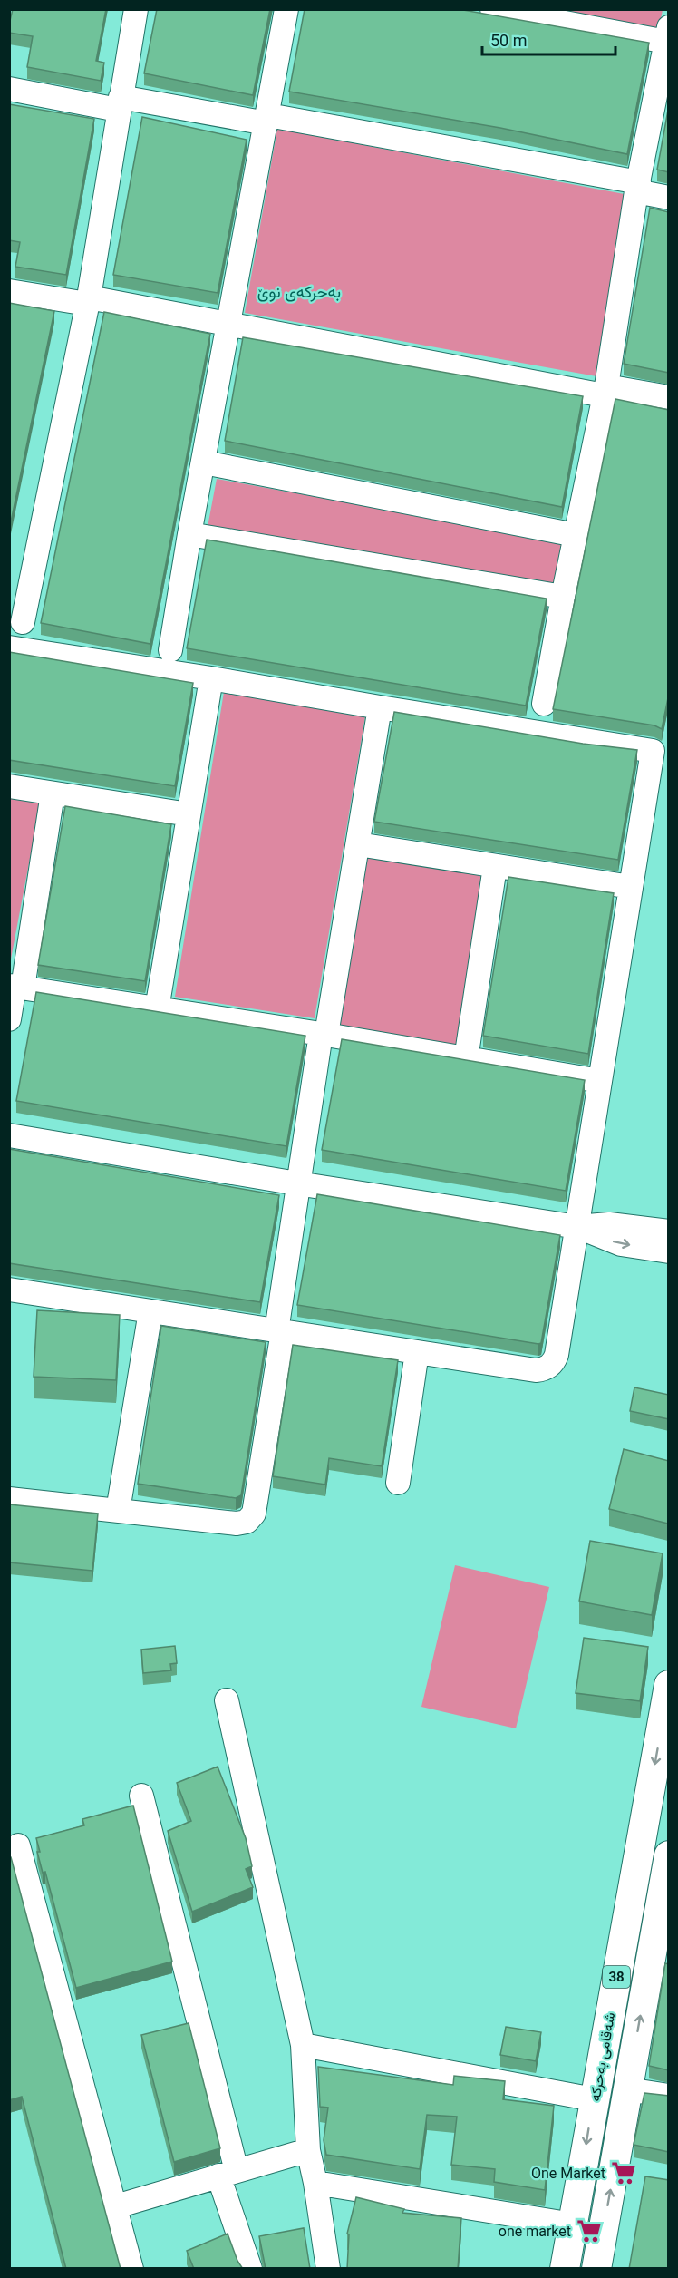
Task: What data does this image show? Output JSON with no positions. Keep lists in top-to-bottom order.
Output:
{
  "streets": {
    "main road": ["38", "شەقامی بەحرکە"]
  },
  "districts": ["بەحرکەی نوێ"],
  "places": {
    "supermarket": ["One Market", "one market"]
  },
  "scale_bar": "50 m"
}
